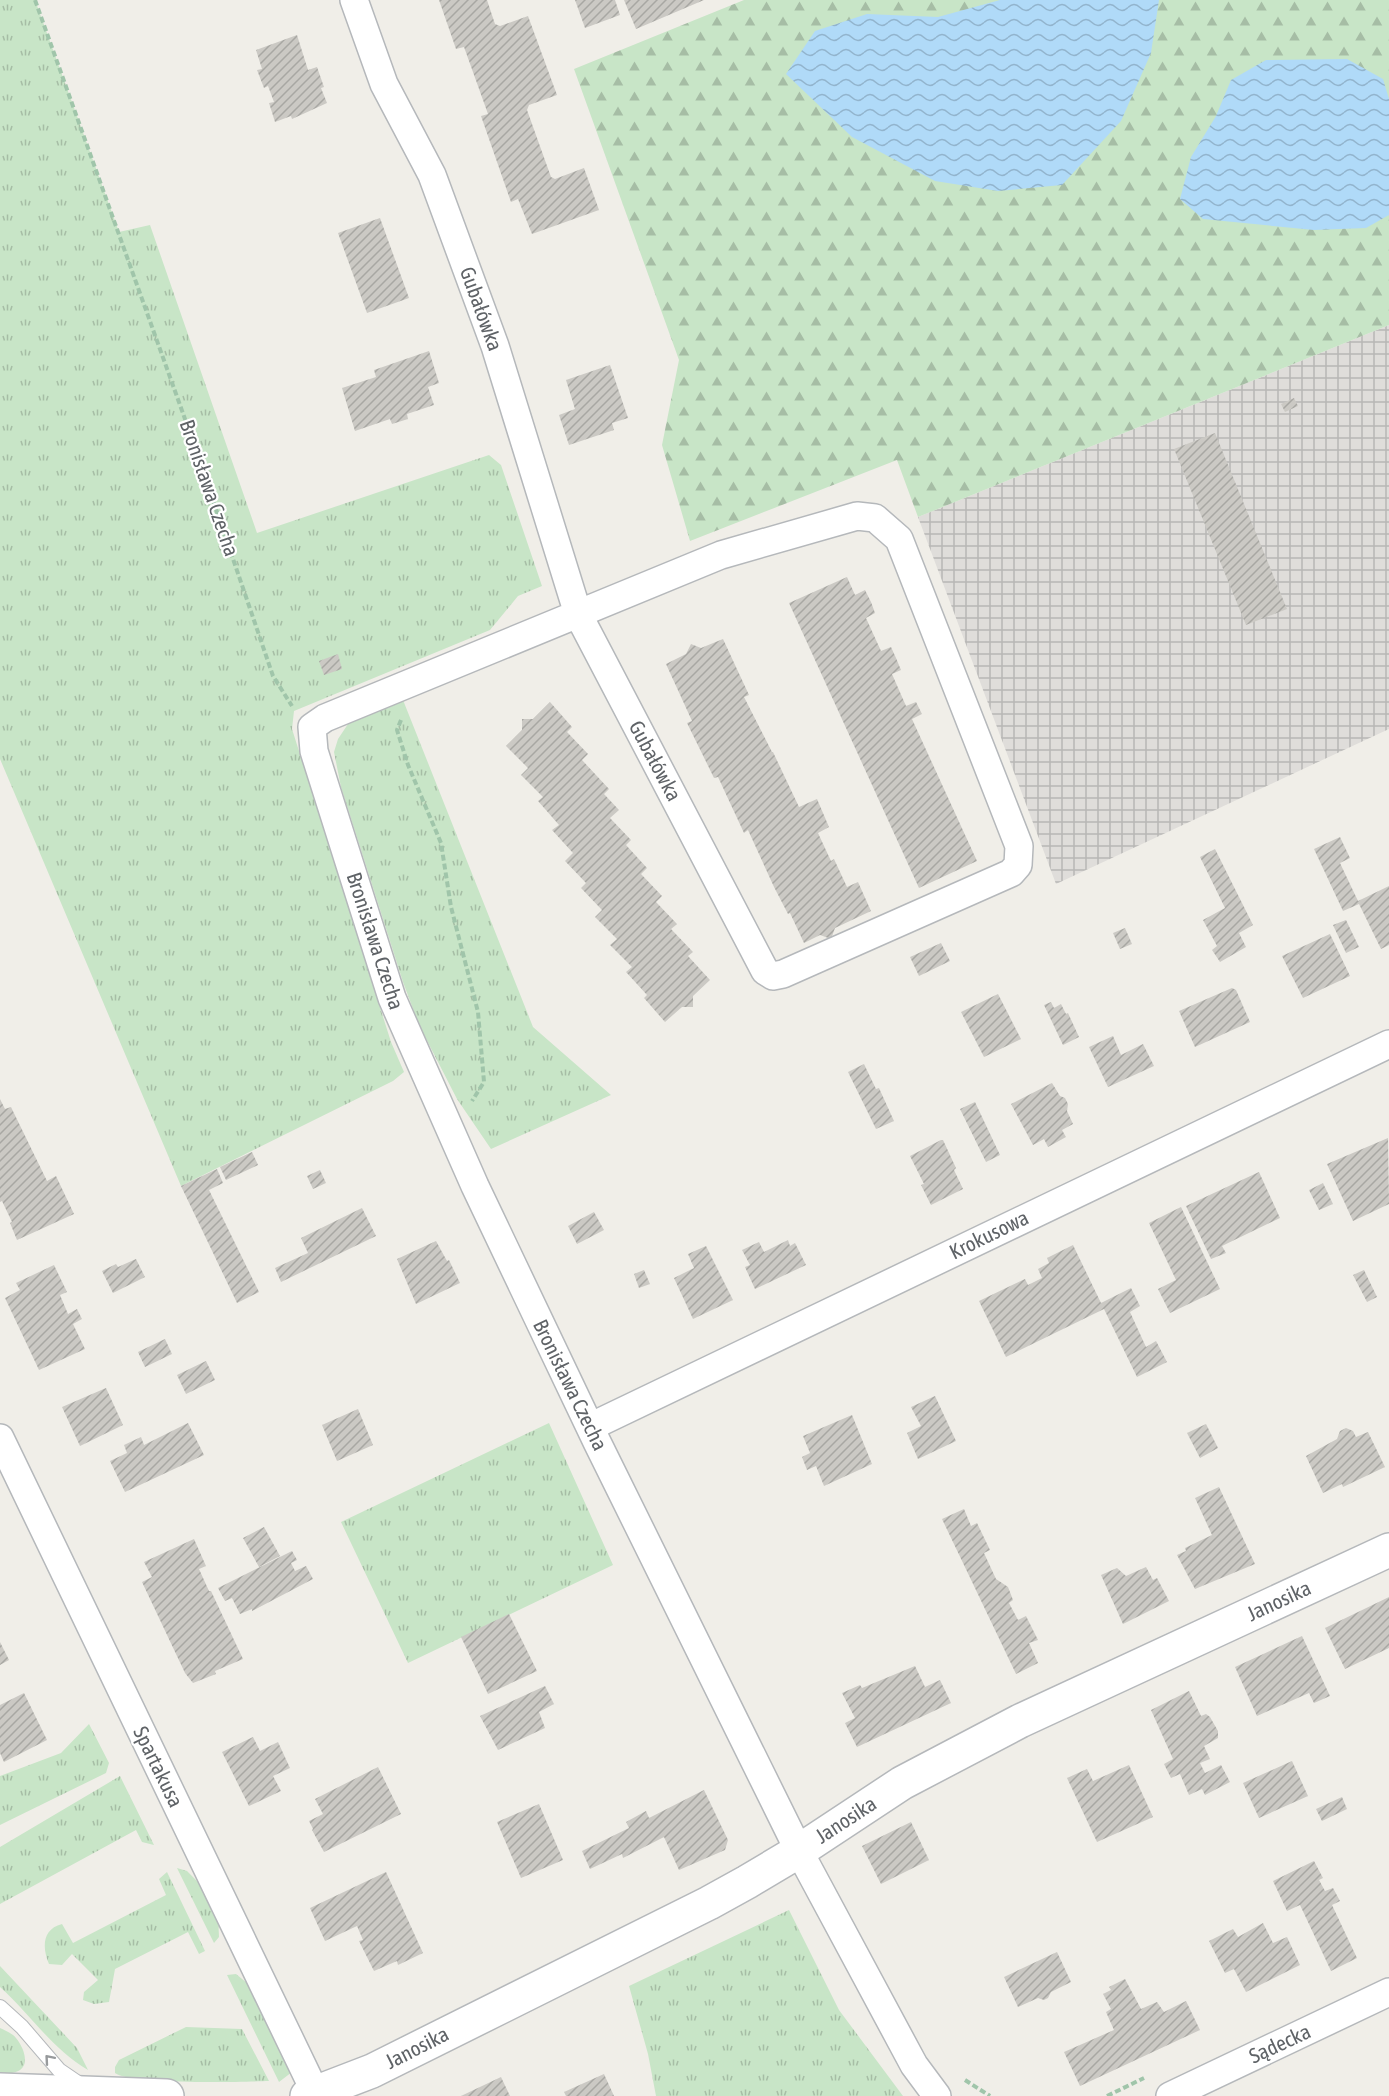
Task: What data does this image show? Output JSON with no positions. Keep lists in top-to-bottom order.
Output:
{
  "streets": {
    "street": [
      "Gubałówka",
      "Bronisława Czecha",
      "Krokusowa",
      "Janosika",
      "Spartakusa",
      "Sądecka"
    ]
  },
  "crossings": [
    ["Bronisława Czecha", "Krokusowa"],
    ["Bronisława Czecha", "Janosika"],
    ["Janosika", "Spartakusa"]
  ]
}
